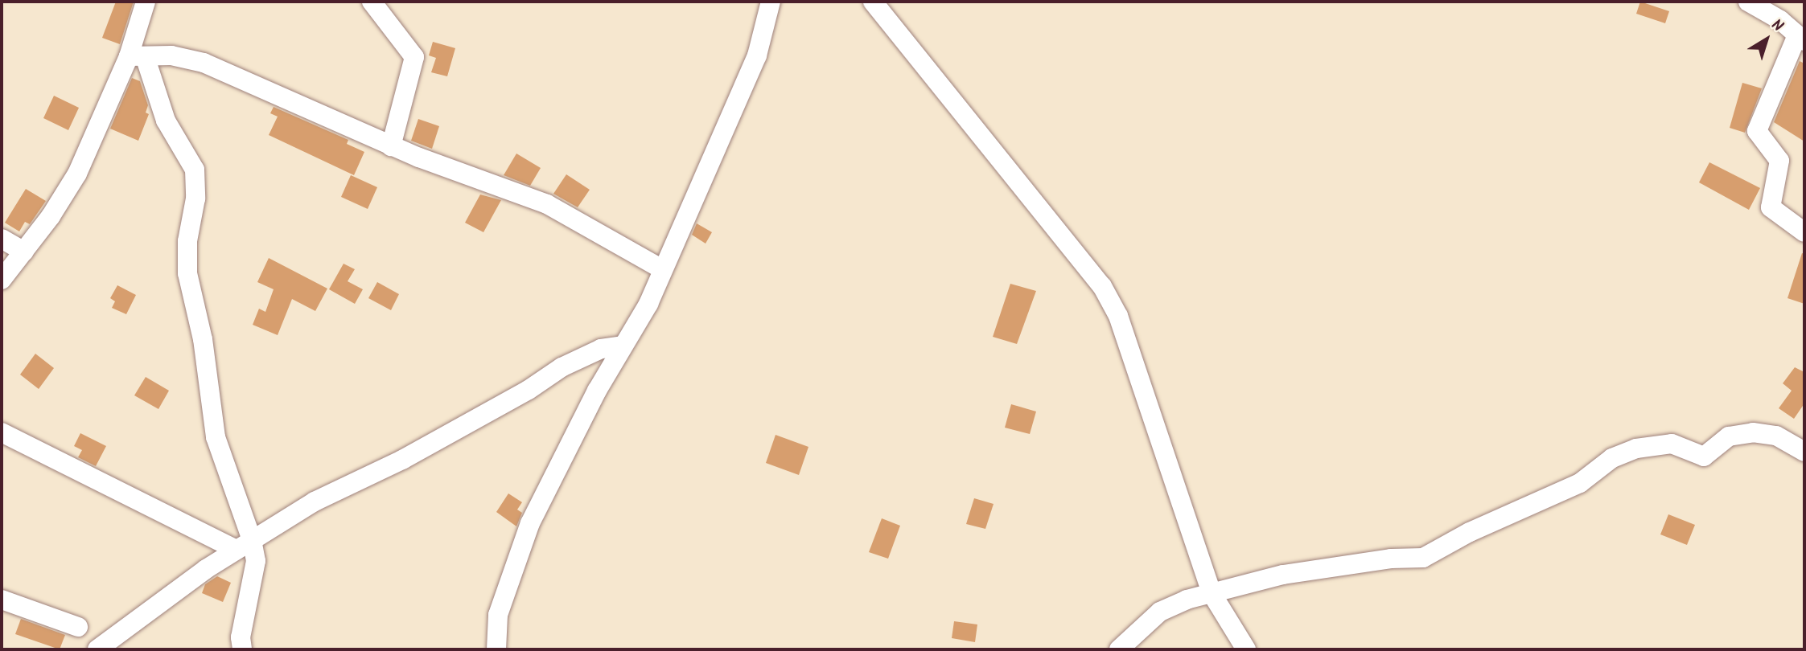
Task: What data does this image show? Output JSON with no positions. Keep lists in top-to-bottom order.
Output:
{
  "north": "top right"
}
